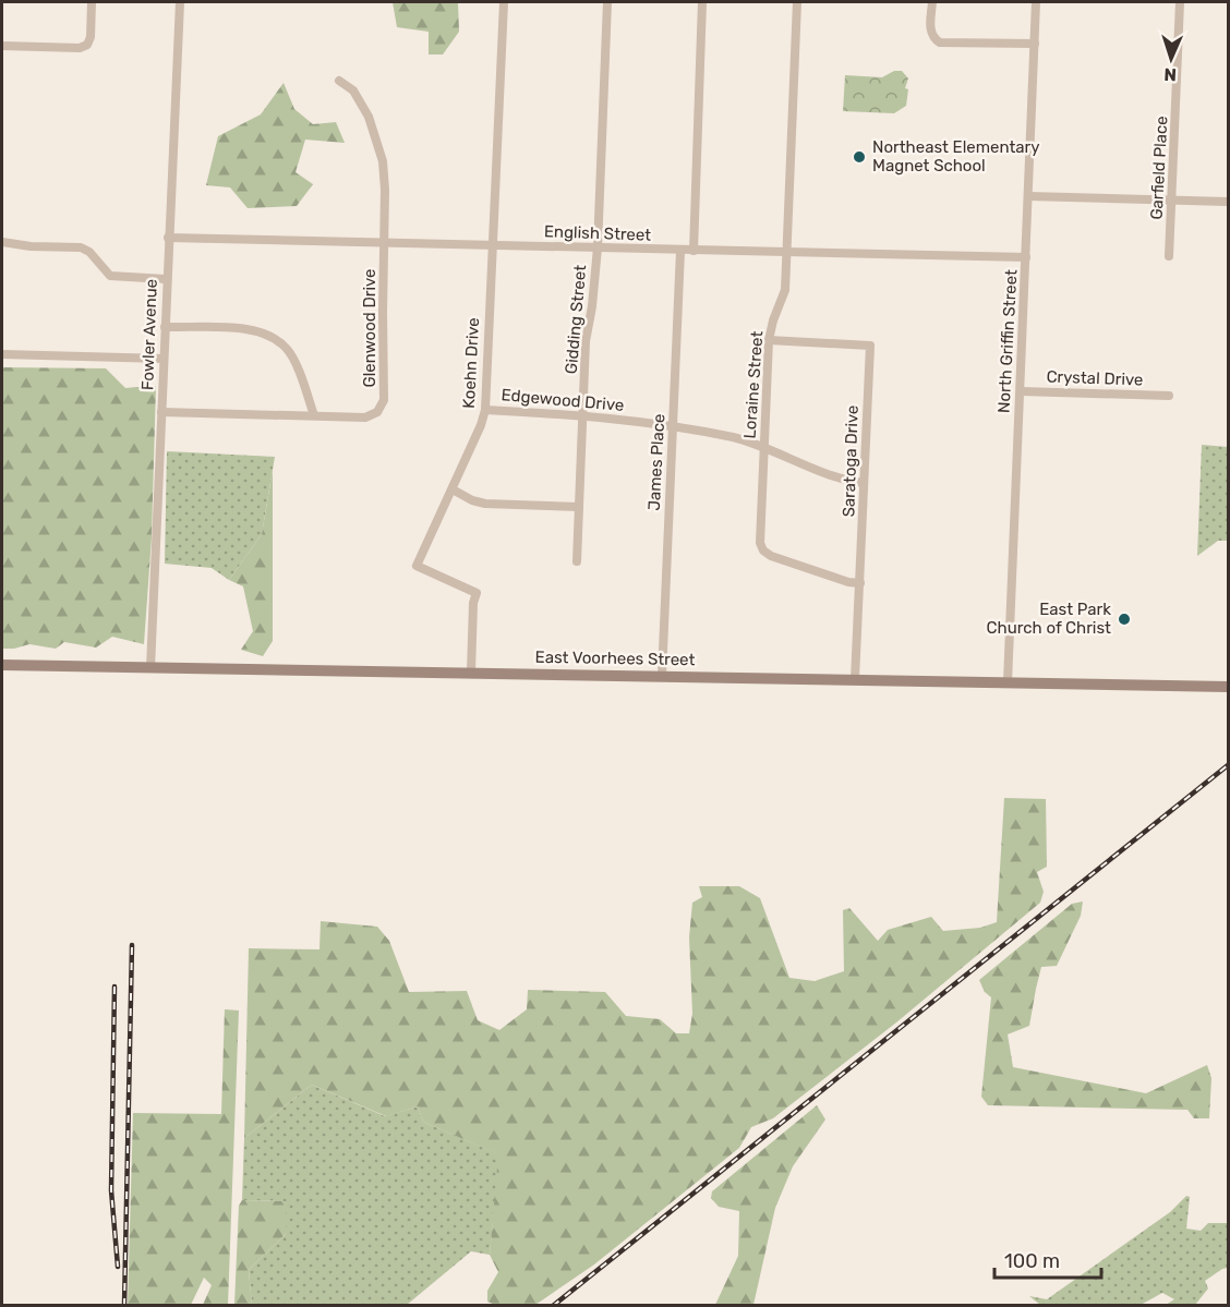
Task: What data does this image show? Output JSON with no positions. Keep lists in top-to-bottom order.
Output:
{
  "streets": {
    "main road": ["East Voorhees Street"],
    "street": [
      "Garfield Place",
      "English Street",
      "Gidding Street",
      "Glenwood Drive",
      "Fowler Avenue",
      "North Griffin Street",
      "Koehn Drive",
      "Crystal Drive",
      "Loraine Street",
      "Edgewood Drive",
      "Saratoga Drive",
      "James Place"
    ]
  },
  "crossings": [
    ["English Street", "Gidding Street"],
    ["English Street", "Glenwood Drive"],
    ["English Street", "Fowler Avenue"],
    ["English Street", "North Griffin Street"],
    ["English Street", "Koehn Drive"],
    ["English Street", "Loraine Street"],
    ["English Street", "James Place"],
    ["Gidding Street", "Edgewood Drive"],
    ["Glenwood Drive", "Fowler Avenue"],
    ["Fowler Avenue", "East Voorhees Street"],
    ["North Griffin Street", "Crystal Drive"],
    ["North Griffin Street", "East Voorhees Street"],
    ["Koehn Drive", "Edgewood Drive"],
    ["Koehn Drive", "East Voorhees Street"],
    ["Loraine Street", "Edgewood Drive"],
    ["Loraine Street", "Saratoga Drive"],
    ["Edgewood Drive", "Saratoga Drive"],
    ["Edgewood Drive", "James Place"],
    ["Saratoga Drive", "East Voorhees Street"],
    ["James Place", "East Voorhees Street"]
  ],
  "places": ["Northeast Elementary Magnet School", "East Park Church of Christ"],
  "scale_bar": "100 m",
  "north": "bottom"
}
